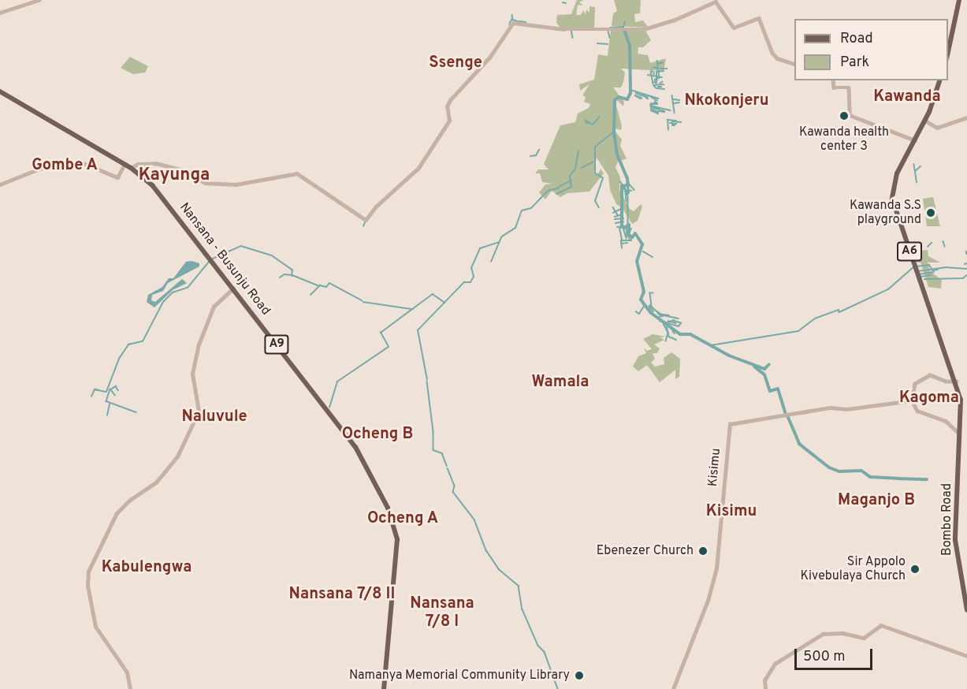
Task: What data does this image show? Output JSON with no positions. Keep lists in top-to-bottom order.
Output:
{
  "streets": {
    "main road": [
      "A6",
      "Nansana - Busunju Road",
      "A9",
      "Bombo Road"
    ],
    "street": ["Kisimu"]
  },
  "crossings": [
    ["A6", "Bombo Road"]
  ],
  "districts": [
    "Ssenge",
    "Kawanda",
    "Nkokonjeru",
    "Gombe A",
    "Kayunga",
    "Wamala",
    "Kagoma",
    "Naluvule",
    "Ocheng B",
    "Maganjo B",
    "Kisimu",
    "Ocheng A",
    "Kabulengwa",
    "Nansana 7/8 II",
    "Nansana 7/8 I"
  ],
  "places": [
    "Kawanda health center 3",
    "Kawanda S.S playground",
    "Ebenezer Church",
    "Sir Appolo Kivebulaya Church",
    "Namanya Memorial Community Library"
  ],
  "legend": ["Road", "Park"],
  "scale_bar": "500 m"
}
